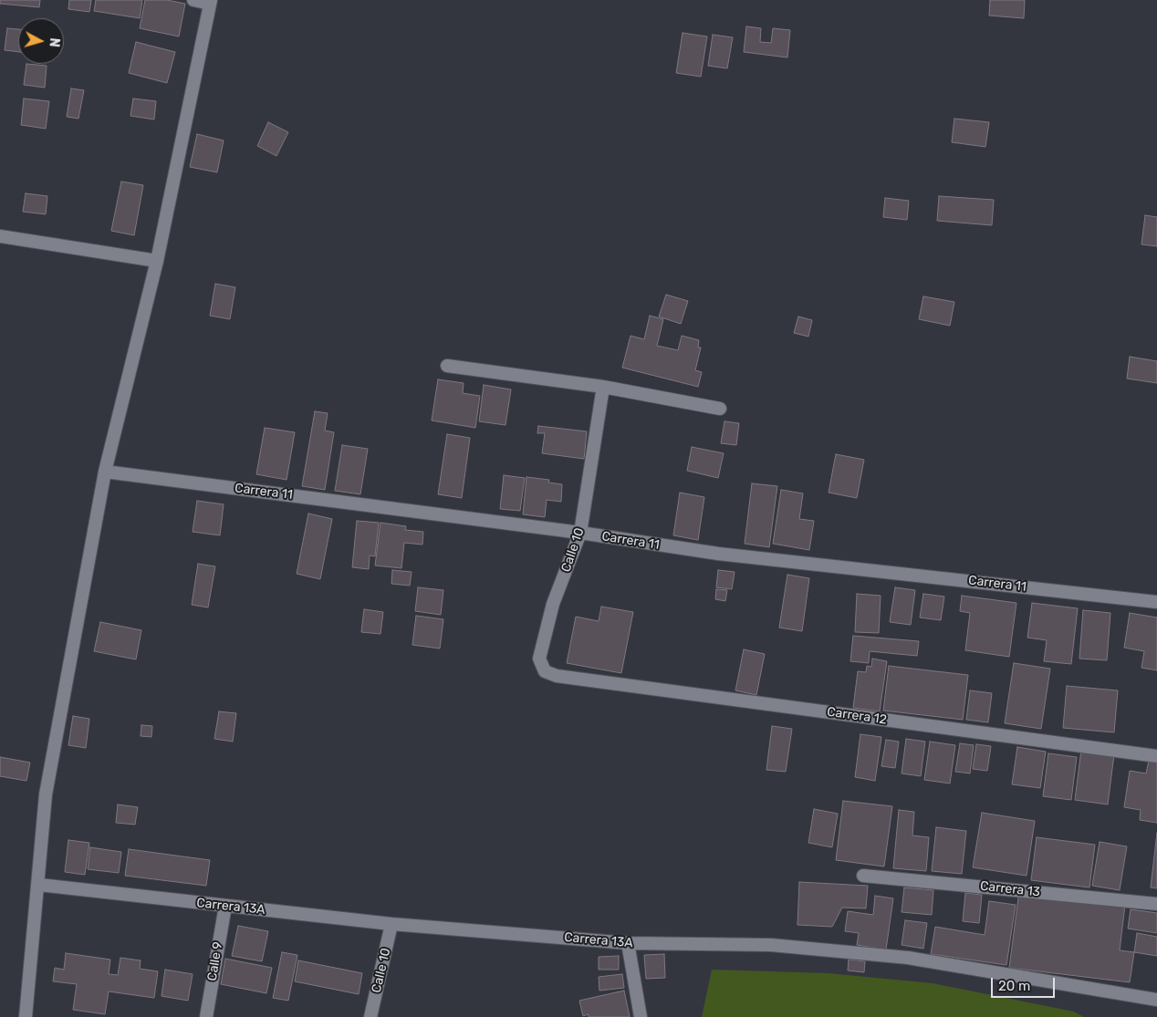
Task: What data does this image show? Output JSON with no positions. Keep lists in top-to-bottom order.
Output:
{
  "streets": {
    "street": [
      "Carrera 11",
      "Calle 10",
      "Carrera 12",
      "Carrera 13",
      "Carrera 13A",
      "Calle 9"
    ]
  },
  "crossings": [
    ["Carrera 11", "Calle 10"],
    ["Calle 10", "Carrera 12"],
    ["Calle 10", "Carrera 13A"],
    ["Carrera 13A", "Calle 9"]
  ],
  "scale_bar": "20 m",
  "north": "right"
}
